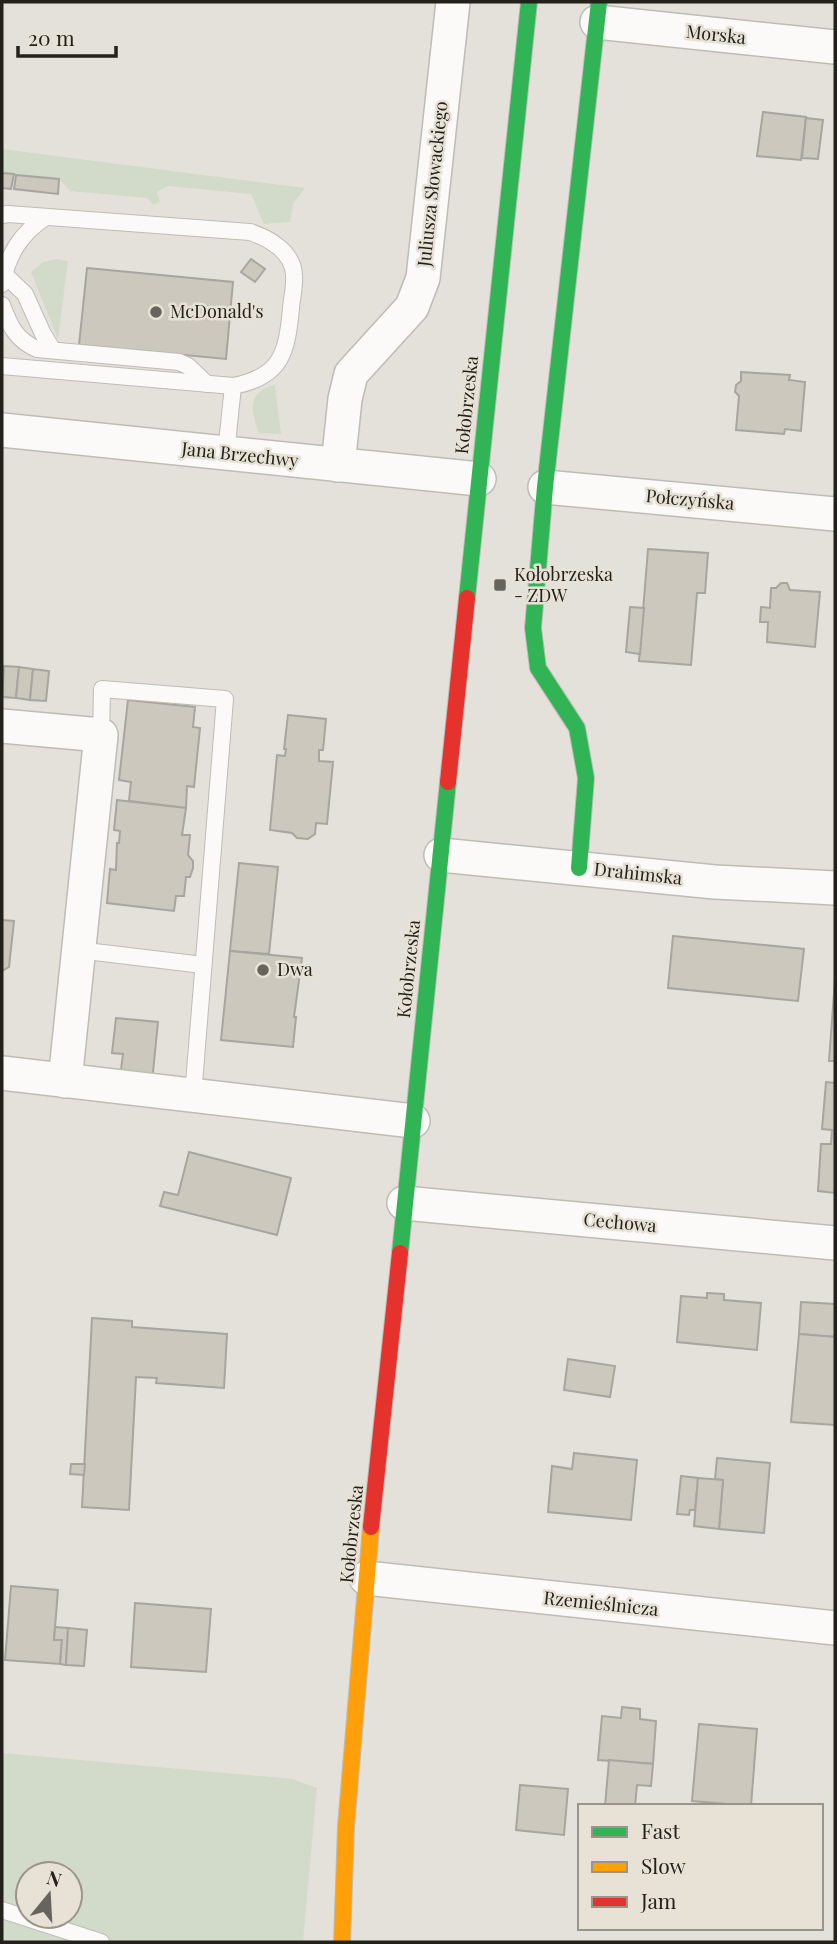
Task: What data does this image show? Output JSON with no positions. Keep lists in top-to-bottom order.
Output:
{
  "streets": {
    "main road": ["Kołobrzeska"],
    "street": [
      "Morska",
      "Juliusza Słowackiego",
      "Jana Brzechwy",
      "Połczyńska",
      "Drahimska",
      "Cechowa",
      "Rzemieślnicza"
    ]
  },
  "crossings": [
    ["Juliusza Słowackiego", "Jana Brzechwy"],
    ["Kołobrzeska", "Jana Brzechwy"],
    ["Kołobrzeska", "Drahimska"],
    ["Kołobrzeska", "Cechowa"],
    ["Kołobrzeska", "Rzemieślnicza"]
  ],
  "places": {
    "other": ["McDonald's", "Dwa"],
    "transit": ["Kołobrzeska - ZDW"]
  },
  "legend": ["Fast", "Slow", "Jam"],
  "scale_bar": "20 m",
  "north": "top"
}
